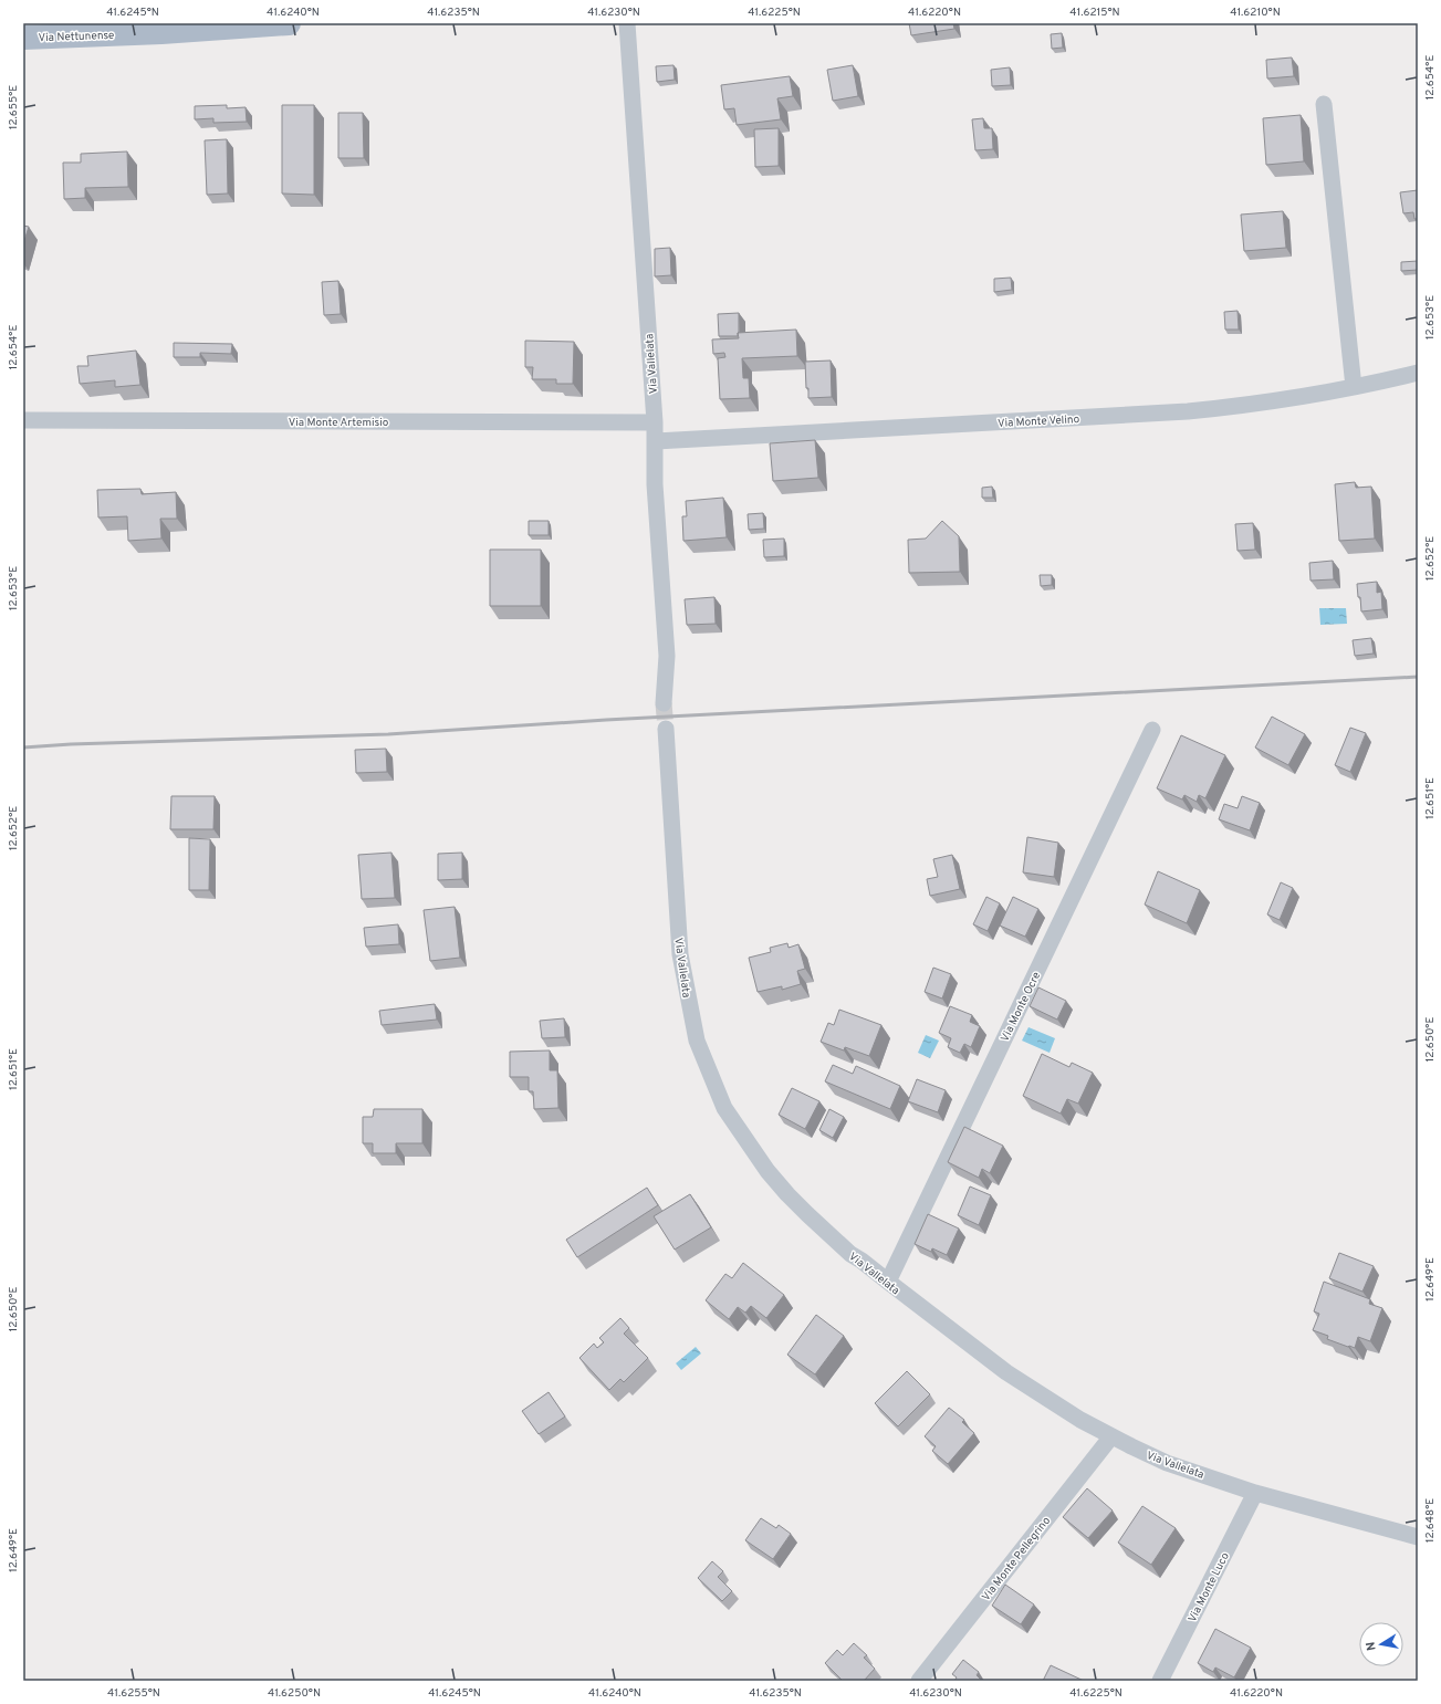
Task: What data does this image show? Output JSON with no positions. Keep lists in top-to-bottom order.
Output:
{
  "streets": {
    "main road": ["Via Nettunense"],
    "street": [
      "Via Vallelata",
      "Via Monte Velino",
      "Via Monte Artemisio",
      "Via Monte Ocre",
      "Via Monte Pellegrino",
      "Via Monte Luco"
    ]
  },
  "crossings": [
    ["Via Vallelata", "Via Monte Velino"],
    ["Via Vallelata", "Via Monte Artemisio"],
    ["Via Vallelata", "Via Monte Ocre"],
    ["Via Vallelata", "Via Monte Pellegrino"],
    ["Via Vallelata", "Via Monte Luco"]
  ],
  "north": "left",
  "coordinates": [
    "41.6245°N",
    "41.6240°N",
    "41.6235°N",
    "41.6230°N",
    "41.6225°N",
    "41.6220°N",
    "41.6215°N",
    "41.6210°N",
    "12.654°E",
    "12.655°E",
    "12.653°E",
    "12.652°E",
    "12.651°E",
    "12.650°E",
    "12.649°E",
    "12.648°E",
    "41.6255°N",
    "41.6250°N"
  ]
}
